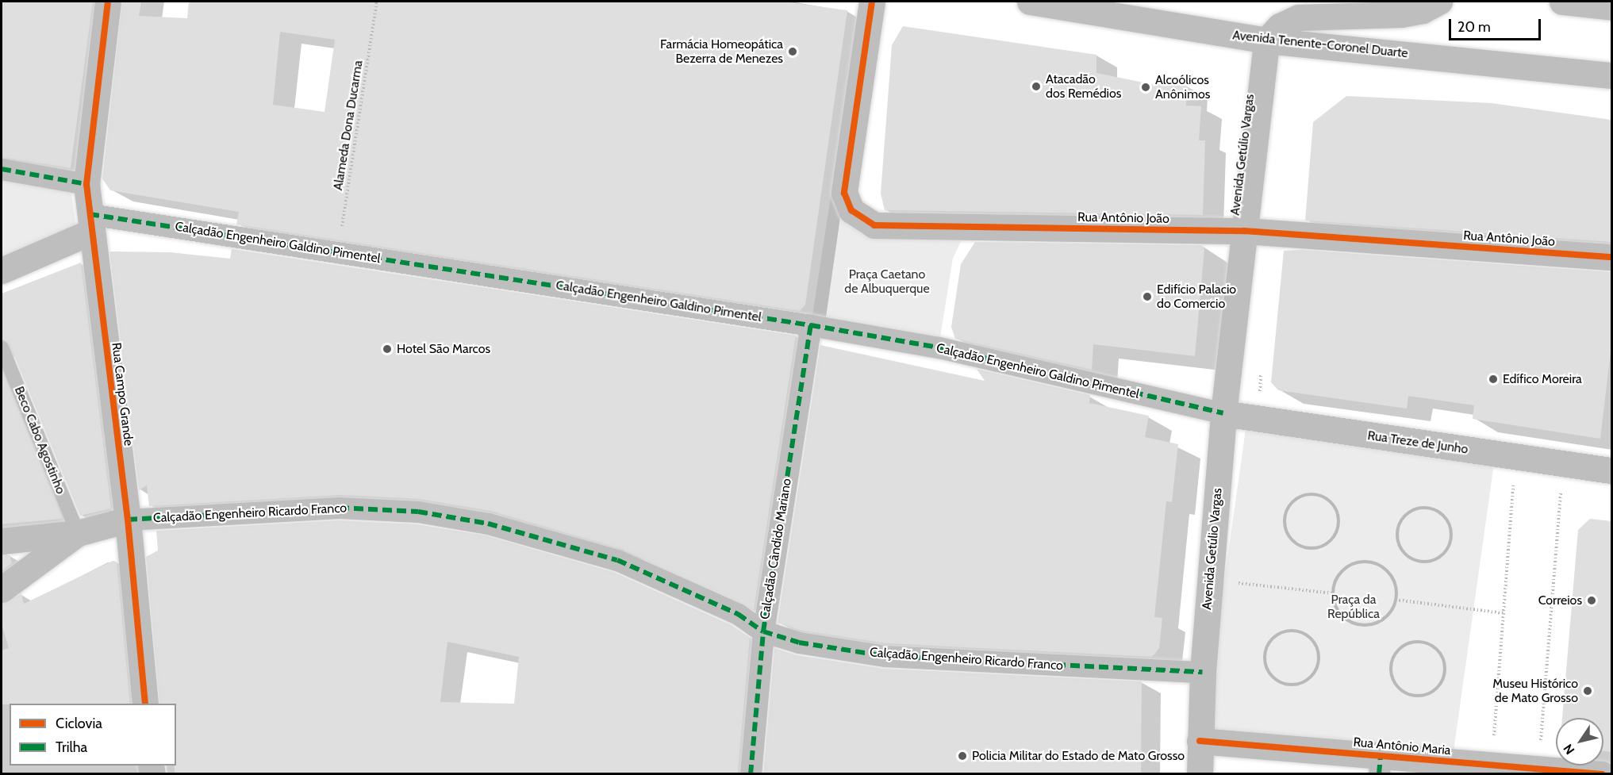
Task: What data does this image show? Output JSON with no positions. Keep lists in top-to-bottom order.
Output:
{
  "streets": {
    "street": [
      "Avenida Tenente-Coronel Duarte",
      "Avenida Getúlio Vargas",
      "Rua Antônio João",
      "Calçadão Engenheiro Galdino Pimentel",
      "Rua Campo Grande",
      "Rua Treze de Junho",
      "Calçadão Engenheiro Ricardo Franco",
      "Calçadão Cândido Mariano",
      "Rua Antônio Maria"
    ],
    "lane": ["Beco Cabo Agostinho"],
    "path": ["Alameda Dona Ducarma"]
  },
  "crossings": [
    ["Avenida Tenente-Coronel Duarte", "Avenida Getúlio Vargas"],
    ["Alameda Dona Ducarma", "Calçadão Engenheiro Galdino Pimentel"],
    ["Avenida Getúlio Vargas", "Rua Antônio João"],
    ["Avenida Getúlio Vargas", "Calçadão Engenheiro Galdino Pimentel"],
    ["Avenida Getúlio Vargas", "Rua Treze de Junho"],
    ["Avenida Getúlio Vargas", "Calçadão Engenheiro Ricardo Franco"],
    ["Avenida Getúlio Vargas", "Rua Antônio Maria"],
    ["Calçadão Engenheiro Galdino Pimentel", "Rua Campo Grande"],
    ["Calçadão Engenheiro Galdino Pimentel", "Rua Treze de Junho"],
    ["Calçadão Engenheiro Galdino Pimentel", "Calçadão Cândido Mariano"],
    ["Rua Campo Grande", "Calçadão Engenheiro Ricardo Franco"],
    ["Calçadão Engenheiro Ricardo Franco", "Calçadão Cândido Mariano"]
  ],
  "parks": ["Praça Caetano de Albuquerque", "Praça da República"],
  "places": [
    "Farmácia Homeopática Bezerra de Menezes",
    "Atacadão dos Remédios",
    "Alcoólicos Anônimos",
    "Edifício Palacio do Comercio",
    "Hotel São Marcos",
    "Edífico Moreira",
    "Correios",
    "Museu Histórico de Mato Grosso",
    "Policia Militar do Estado de Mato Grosso"
  ],
  "legend": ["Ciclovia", "Trilha"],
  "scale_bar": "20 m",
  "north": "bottom left"
}
